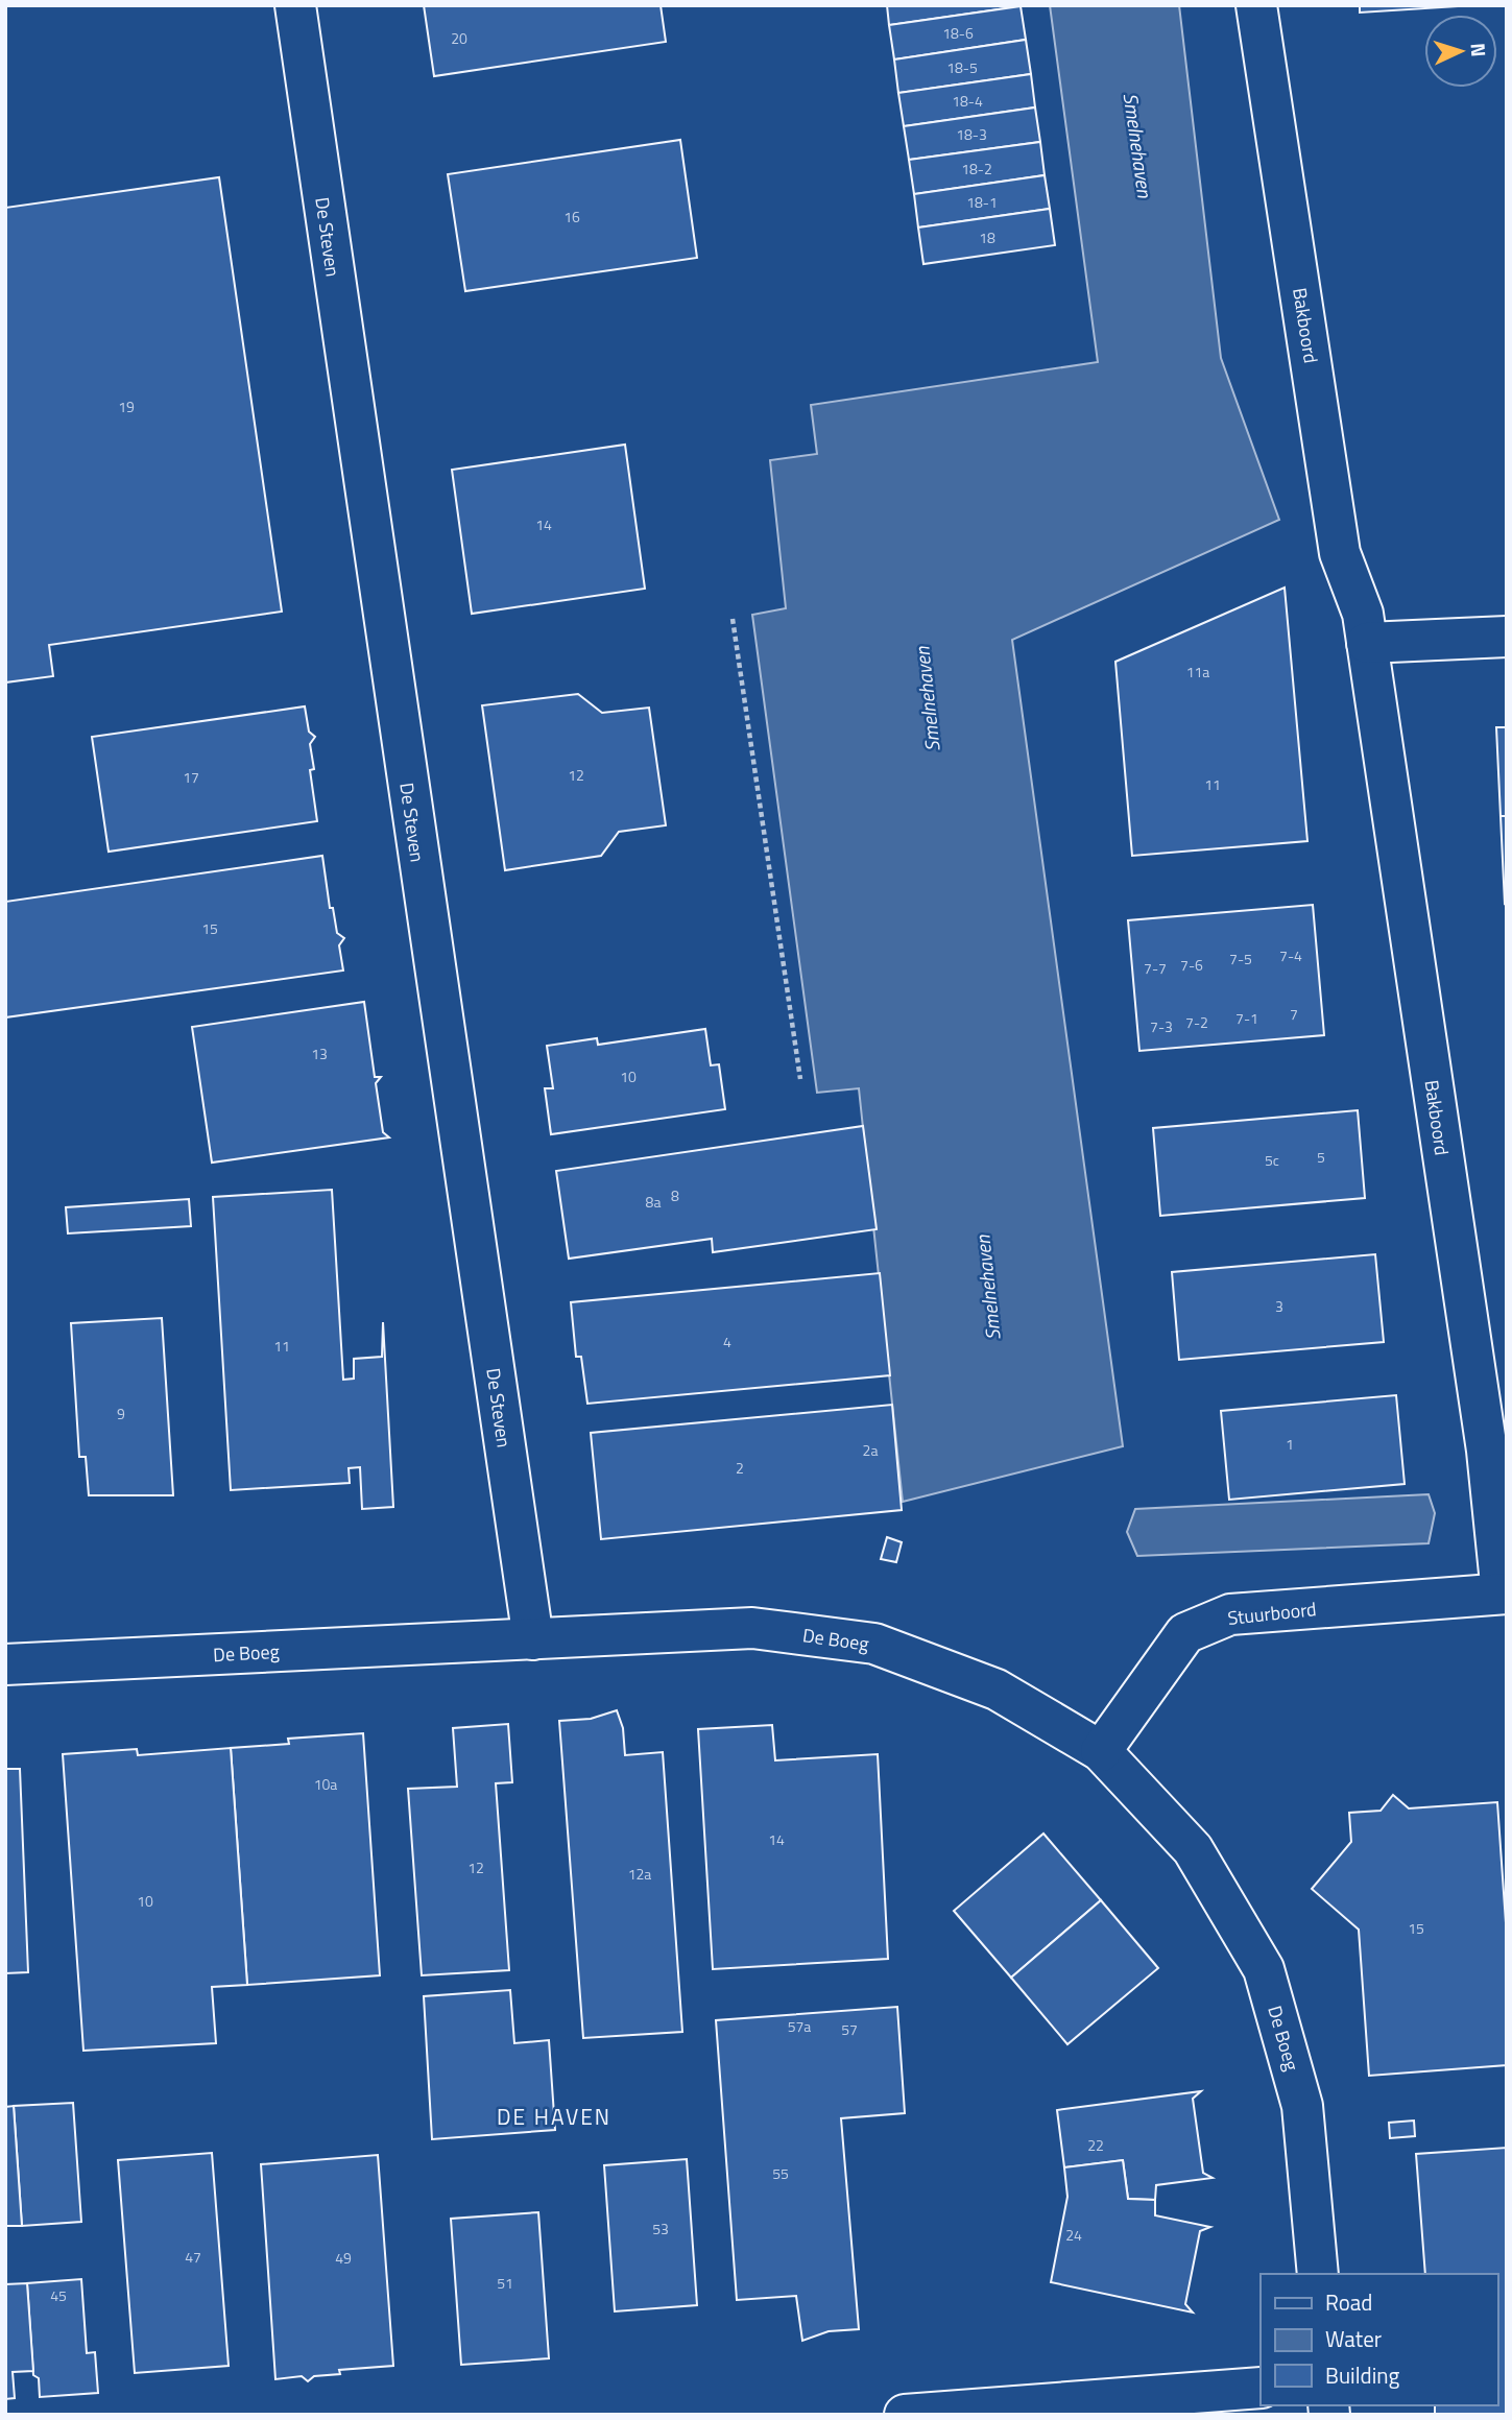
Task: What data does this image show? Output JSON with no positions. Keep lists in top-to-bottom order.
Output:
{
  "streets": {
    "street": [
      "De Steven",
      "Bakboord",
      "Stuurboord",
      "De Boeg"
    ]
  },
  "crossings": [
    ["De Steven", "De Boeg"],
    ["Bakboord", "Stuurboord"],
    ["Stuurboord", "De Boeg"]
  ],
  "districts": ["DE HAVEN"],
  "water": ["Smelnehaven"],
  "house_numbers": [
    "18-6",
    "20",
    "18-5",
    "18-4",
    "18-3",
    "18-2",
    "18-1",
    "16",
    "18",
    "19",
    "14",
    "11a",
    "12",
    "17",
    "11",
    "15",
    "7-4",
    "7-5",
    "7-6",
    "7-7",
    "7",
    "7-1",
    "7-2",
    "7-3",
    "13",
    "10",
    "5",
    "5c",
    "8",
    "8a",
    "3",
    "4",
    "11",
    "9",
    "1",
    "2a",
    "2",
    "10a",
    "14",
    "12",
    "12a",
    "10",
    "15",
    "57a",
    "57",
    "22",
    "55",
    "53",
    "24",
    "47",
    "49",
    "51",
    "45"
  ],
  "legend": ["Road", "Water", "Building"],
  "north": "right"
}
